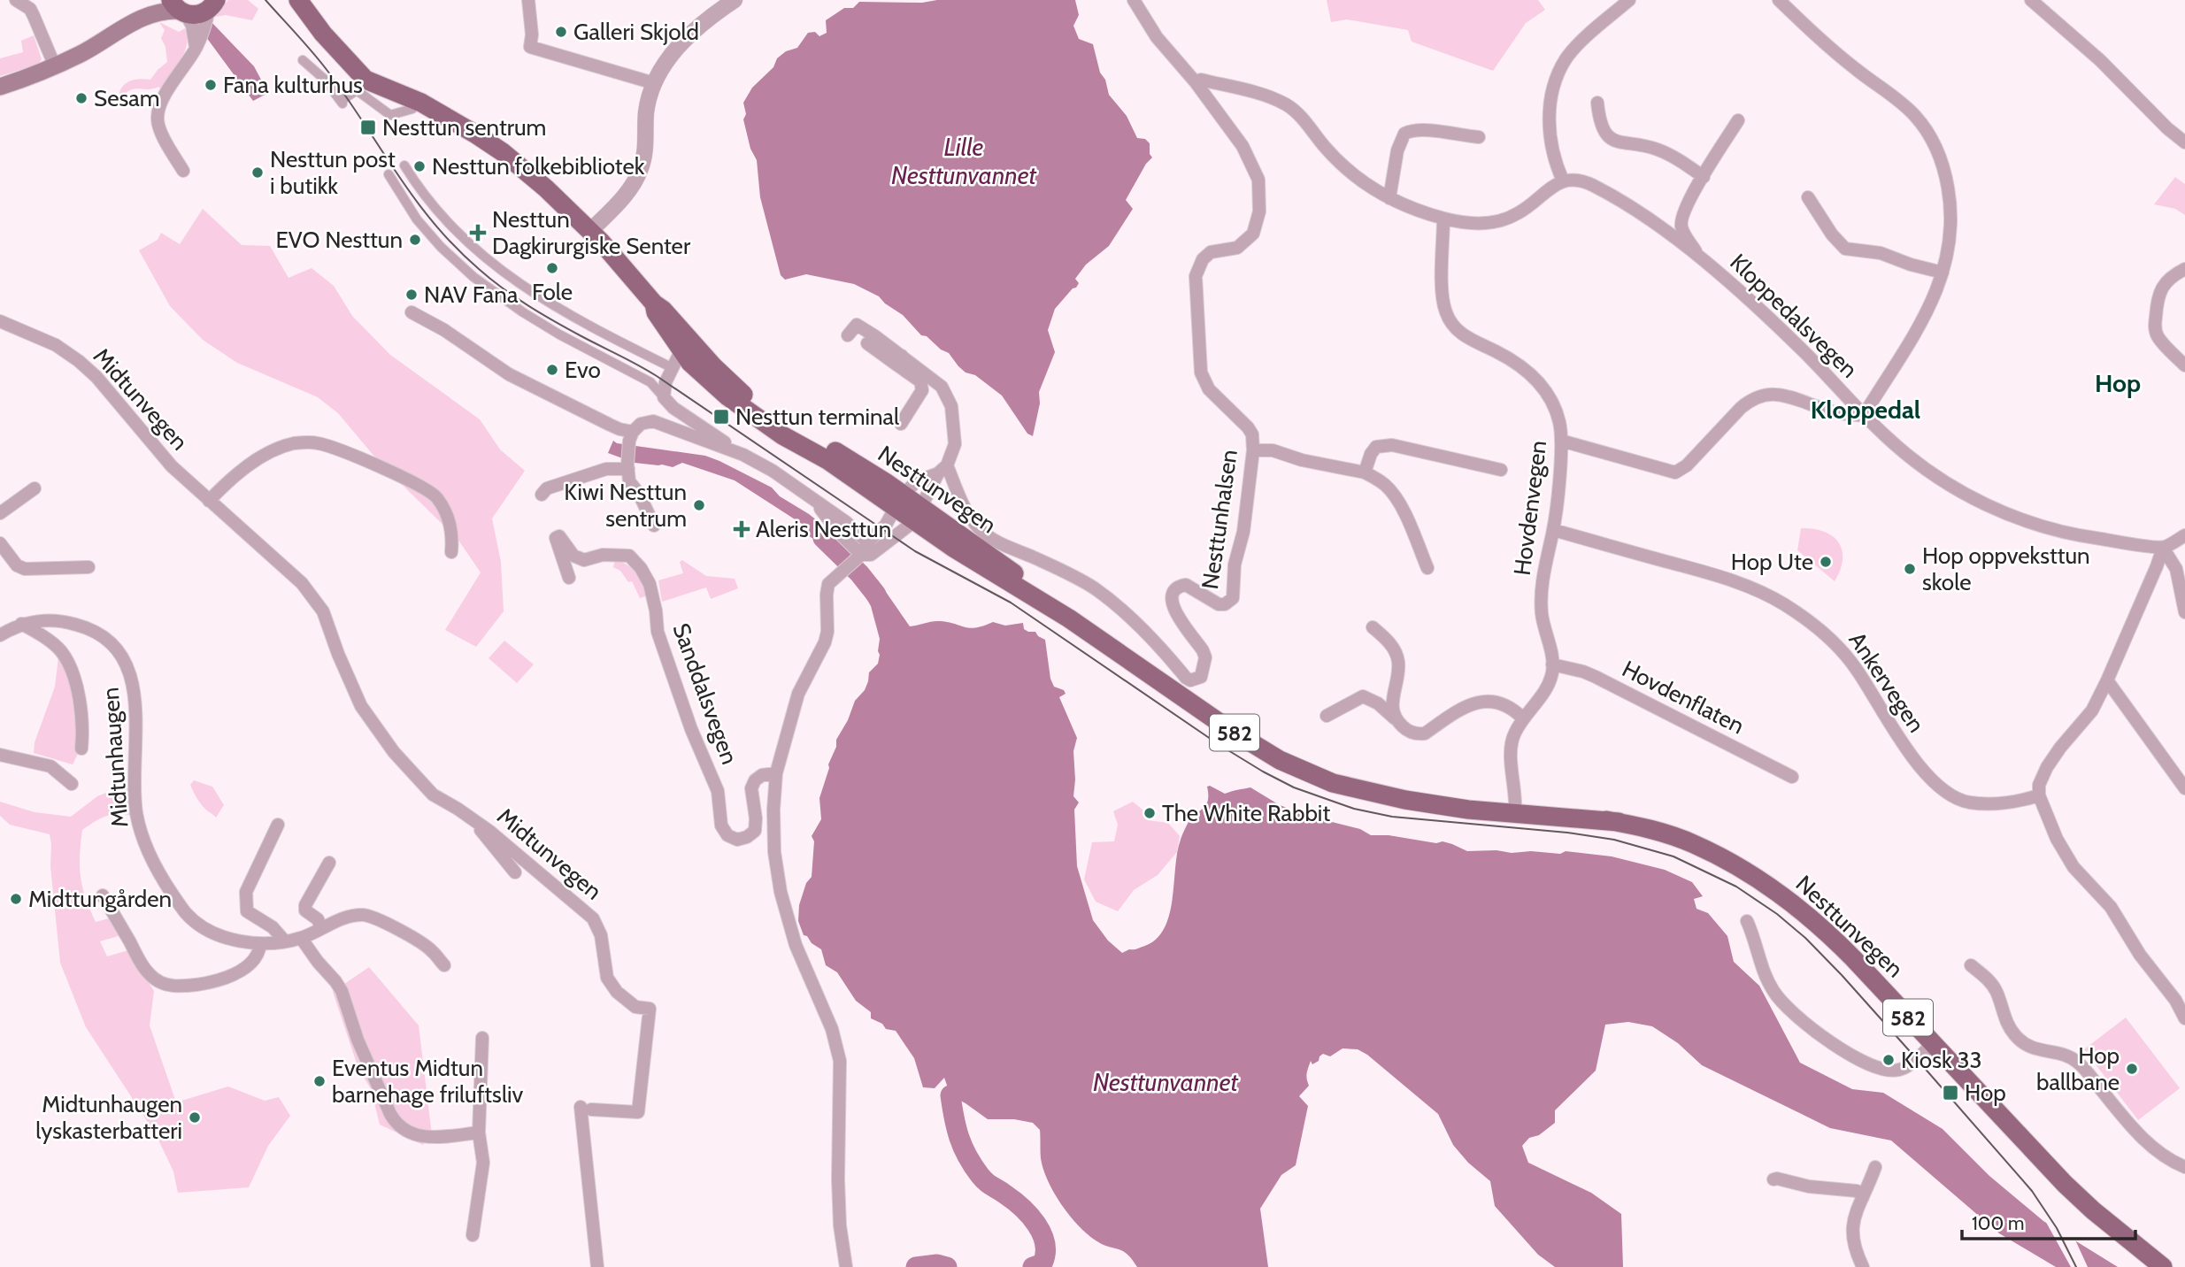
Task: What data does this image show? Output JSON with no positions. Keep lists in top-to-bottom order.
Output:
{
  "streets": {
    "main road": ["Nesttunvegen", "582"],
    "street": [
      "Kloppedalsvegen",
      "Midtunvegen",
      "Hovdenvegen",
      "Nesttunhalsen",
      "Ankervegen",
      "Sanddalsvegen",
      "Hovdenflaten",
      "Midtunhaugen"
    ]
  },
  "crossings": [
    ["Hovdenvegen", "Ankervegen"],
    ["Hovdenvegen", "Hovdenflaten"]
  ],
  "districts": ["Hop", "Kloppedal"],
  "water": ["Lille Nesttunvannet", "Nesttunvannet"],
  "places": {
    "other": [
      "Galleri Skjold",
      "Fana kulturhus",
      "Sesam",
      "Nesttun folkebibliotek",
      "Nesttun post i butikk",
      "EVO Nesttun",
      "Fole",
      "NAV Fana",
      "Evo",
      "Kiwi Nesttun sentrum",
      "Hop Ute",
      "Hop oppveksttun skole",
      "The White Rabbit",
      "Midttungården",
      "Kiosk 33",
      "Hop ballbane",
      "Eventus Midtun barnehage friluftsliv",
      "Midtunhaugen lyskasterbatteri"
    ],
    "transit": ["Nesttun sentrum", "Nesttun terminal", "Hop"],
    "health": ["Nesttun Dagkirurgiske Senter", "Aleris Nesttun"]
  },
  "scale_bar": "100 m"
}
